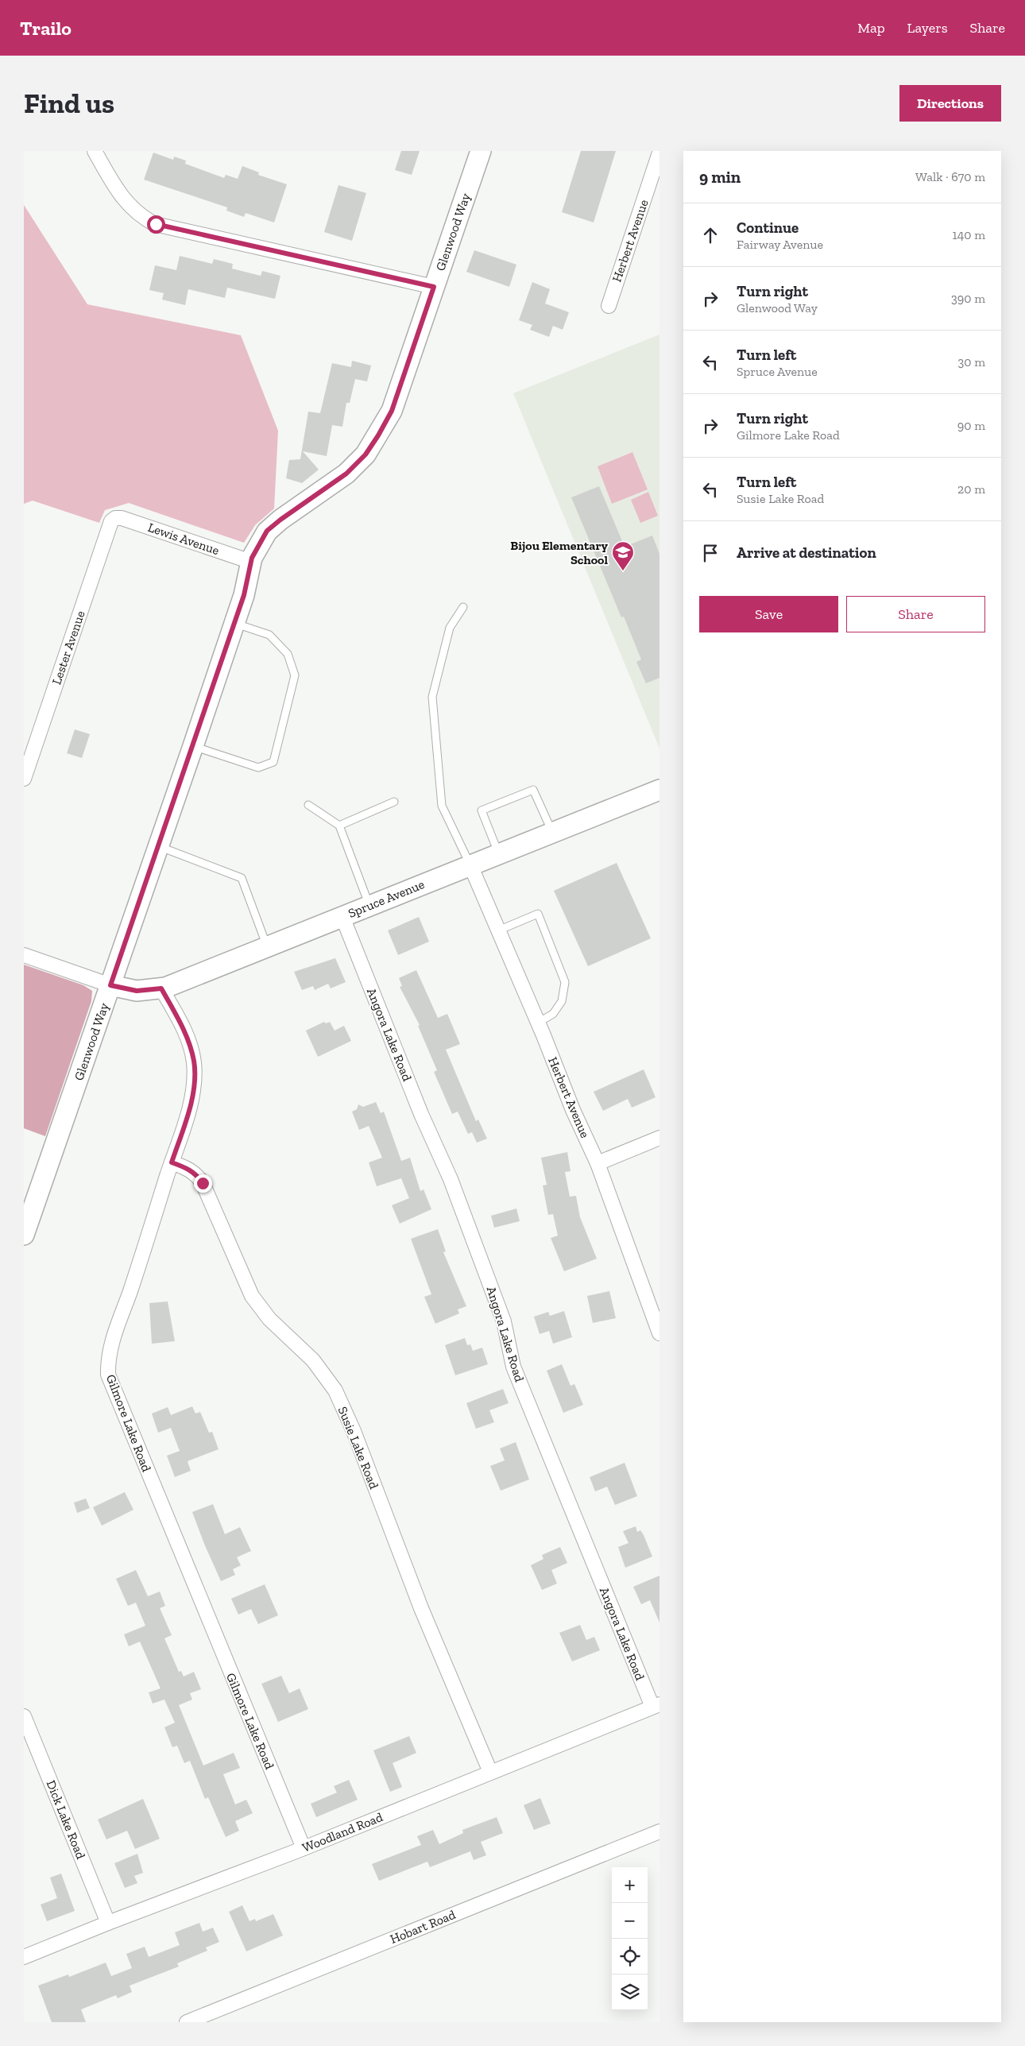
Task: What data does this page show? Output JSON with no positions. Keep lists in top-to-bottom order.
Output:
{
  "streets": {
    "street": [
      "Glenwood Way",
      "Herbert Avenue",
      "Lewis Avenue",
      "Lester Avenue",
      "Spruce Avenue",
      "Angora Lake Road",
      "Gilmore Lake Road",
      "Susie Lake Road",
      "Dick Lake Road",
      "Woodland Road",
      "Hobart Road"
    ]
  },
  "crossings": [
    ["Glenwood Way", "Lewis Avenue"],
    ["Glenwood Way", "Spruce Avenue"],
    ["Herbert Avenue", "Spruce Avenue"],
    ["Lewis Avenue", "Lester Avenue"],
    ["Spruce Avenue", "Angora Lake Road"],
    ["Spruce Avenue", "Gilmore Lake Road"],
    ["Angora Lake Road", "Woodland Road"],
    ["Gilmore Lake Road", "Susie Lake Road"],
    ["Gilmore Lake Road", "Woodland Road"],
    ["Susie Lake Road", "Woodland Road"],
    ["Dick Lake Road", "Woodland Road"]
  ],
  "places": {
    "school or university": ["Bijou Elementary School"]
  },
  "page": {
    "header": "Trailo",
    "nav": ["Map", "Layers", "Share"],
    "buttons": [
      "Directions",
      ["Save", "Share"]
    ],
    "title": "Find us",
    "heading": ["9 min", "Walk · 670 m"],
    "list": [
      ["Continue", "Fairway Avenue", "140 m"],
      ["Turn right", "Glenwood Way", "390 m"],
      ["Turn left", "Spruce Avenue", "30 m"],
      ["Turn right", "Gilmore Lake Road", "90 m"],
      ["Turn left", "Susie Lake Road", "20 m"],
      "Arrive at destination"
    ],
    "map_buttons": ["+", "−"]
  }
}
